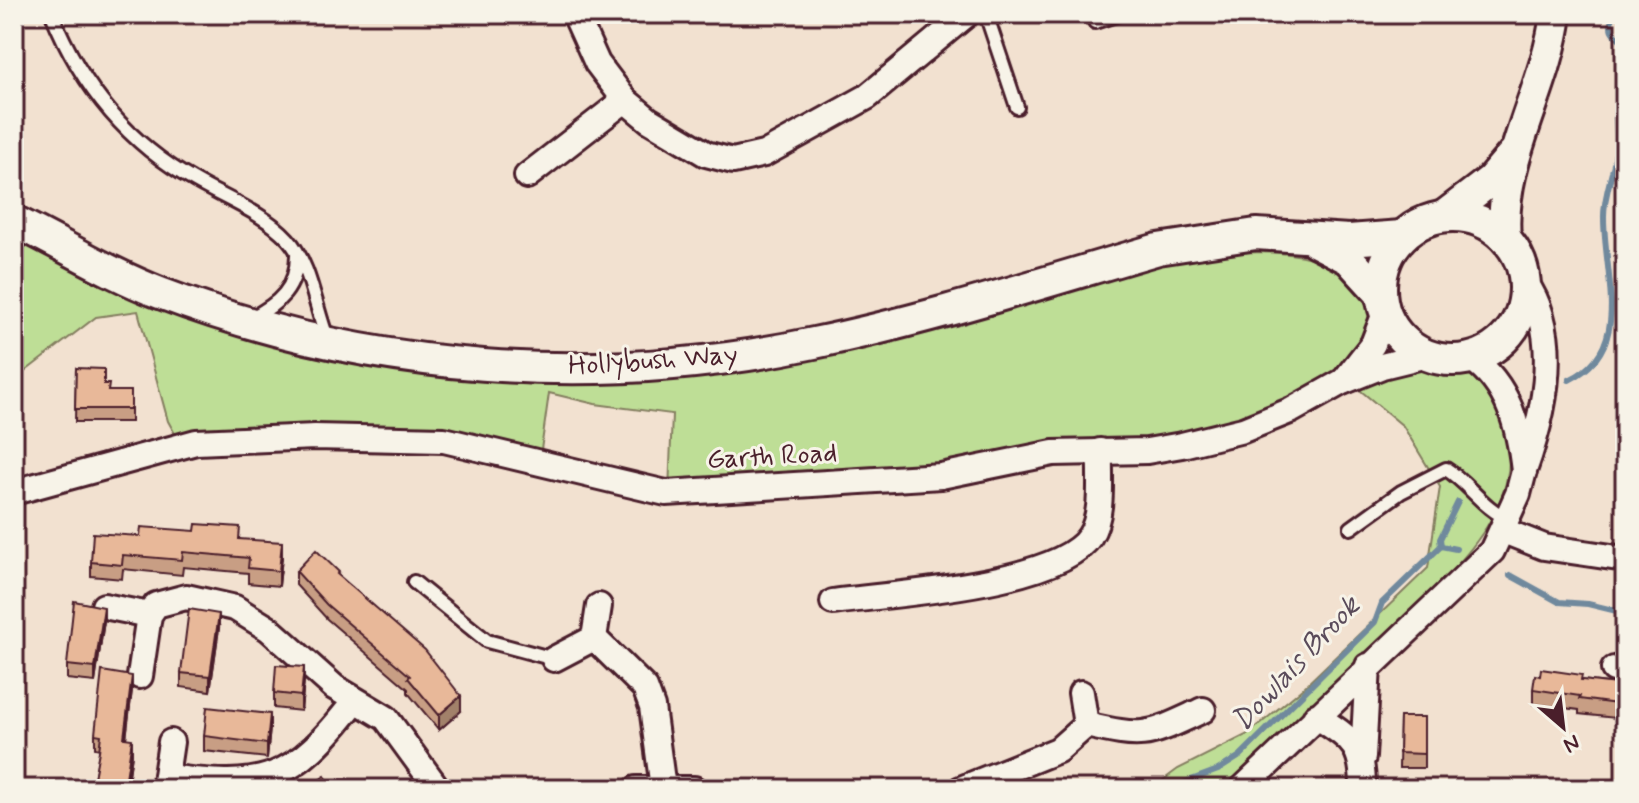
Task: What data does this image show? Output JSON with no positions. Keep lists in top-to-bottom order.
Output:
{
  "streets": {
    "street": ["Hollybush Way", "Garth Road"]
  },
  "crossings": [
    ["Hollybush Way", "Garth Road"]
  ],
  "water": ["Dowlais Brook"],
  "north": "bottom right"
}
